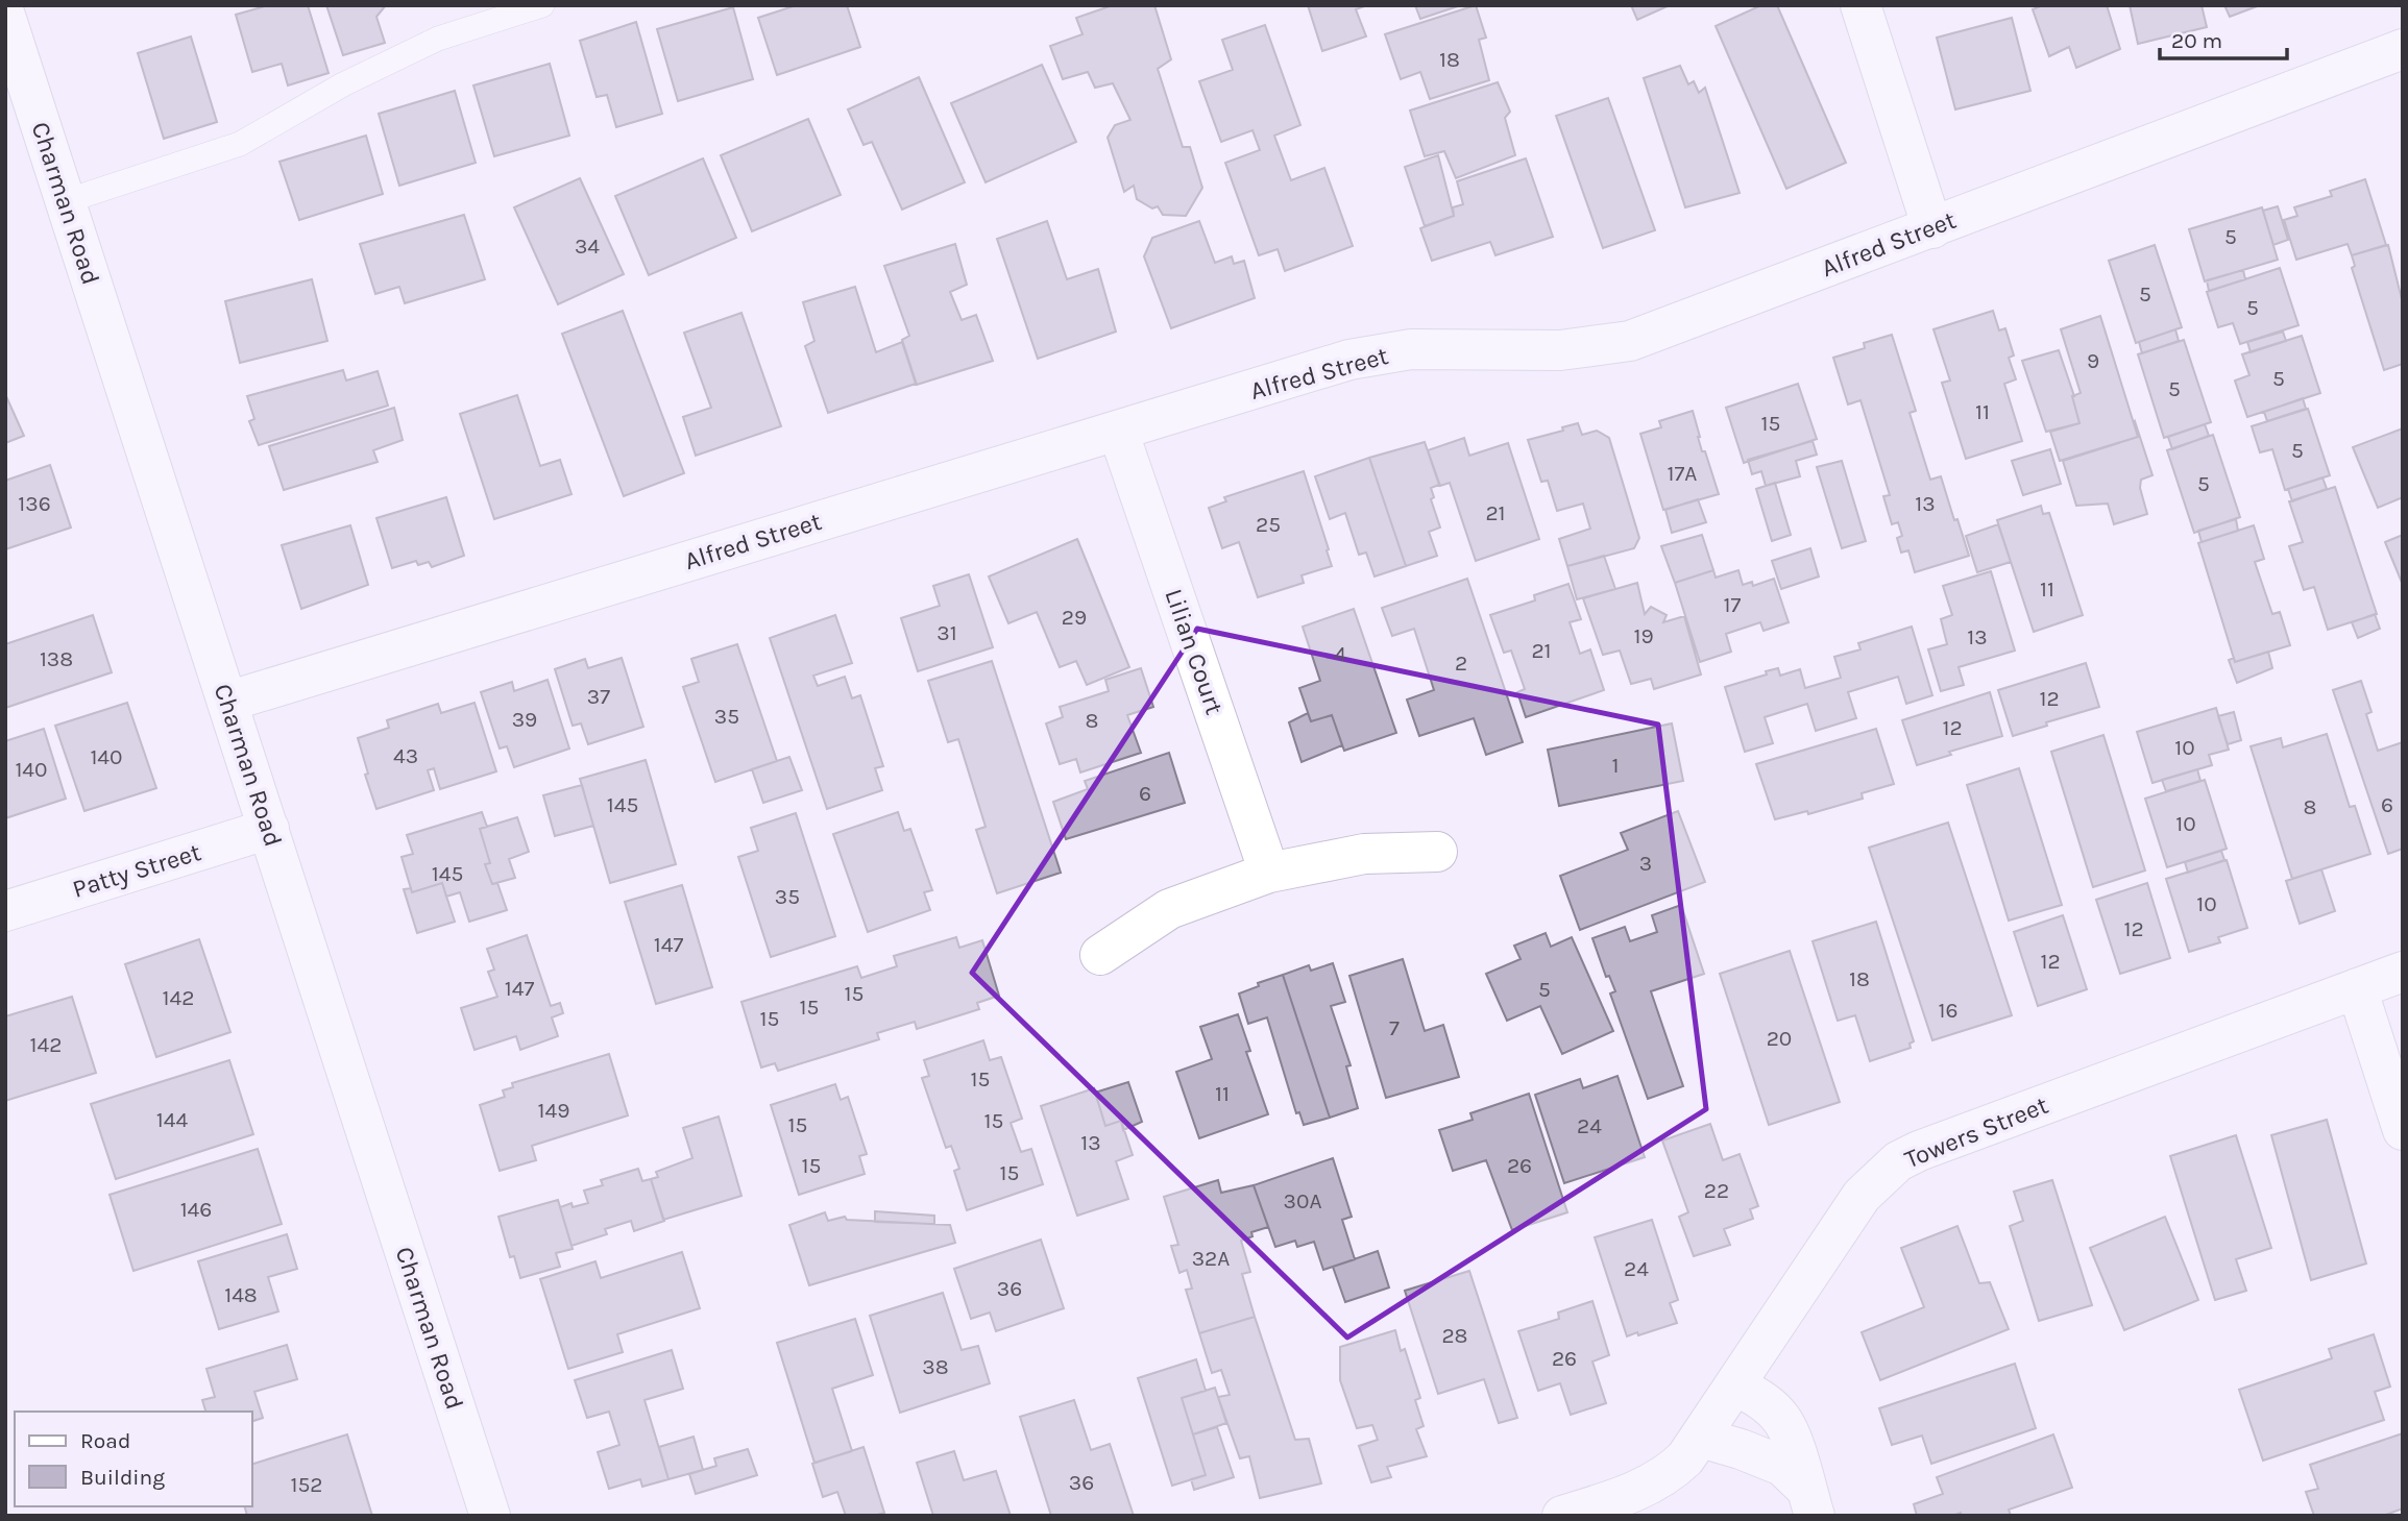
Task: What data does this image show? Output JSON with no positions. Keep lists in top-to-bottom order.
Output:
{
  "streets": {
    "street": [
      "Charman Road",
      "Alfred Street",
      "Lilian Court",
      "Patty Street",
      "Towers Street"
    ]
  },
  "crossings": [
    ["Charman Road", "Alfred Street"],
    ["Charman Road", "Patty Street"],
    ["Alfred Street", "Lilian Court"]
  ],
  "house_numbers": [
    "18",
    "5",
    "34",
    "5",
    "5",
    "9",
    "5",
    "5",
    "11",
    "15",
    "5",
    "17A",
    "5",
    "136",
    "13",
    "21",
    "25",
    "11",
    "17",
    "29",
    "31",
    "19",
    "13",
    "21",
    "4",
    "138",
    "2",
    "37",
    "12",
    "35",
    "39",
    "8",
    "12",
    "10",
    "43",
    "140",
    "1",
    "140",
    "6",
    "145",
    "6",
    "8",
    "10",
    "3",
    "145",
    "35",
    "10",
    "12",
    "147",
    "12",
    "18",
    "147",
    "5",
    "15",
    "142",
    "15",
    "16",
    "15",
    "7",
    "20",
    "142",
    "15",
    "11",
    "149",
    "144",
    "15",
    "15",
    "24",
    "13",
    "15",
    "26",
    "15",
    "22",
    "30A",
    "146",
    "32A",
    "24",
    "36",
    "148",
    "28",
    "26",
    "38",
    "36",
    "152"
  ],
  "legend": ["Road", "Building"],
  "scale_bar": "20 m"
}
